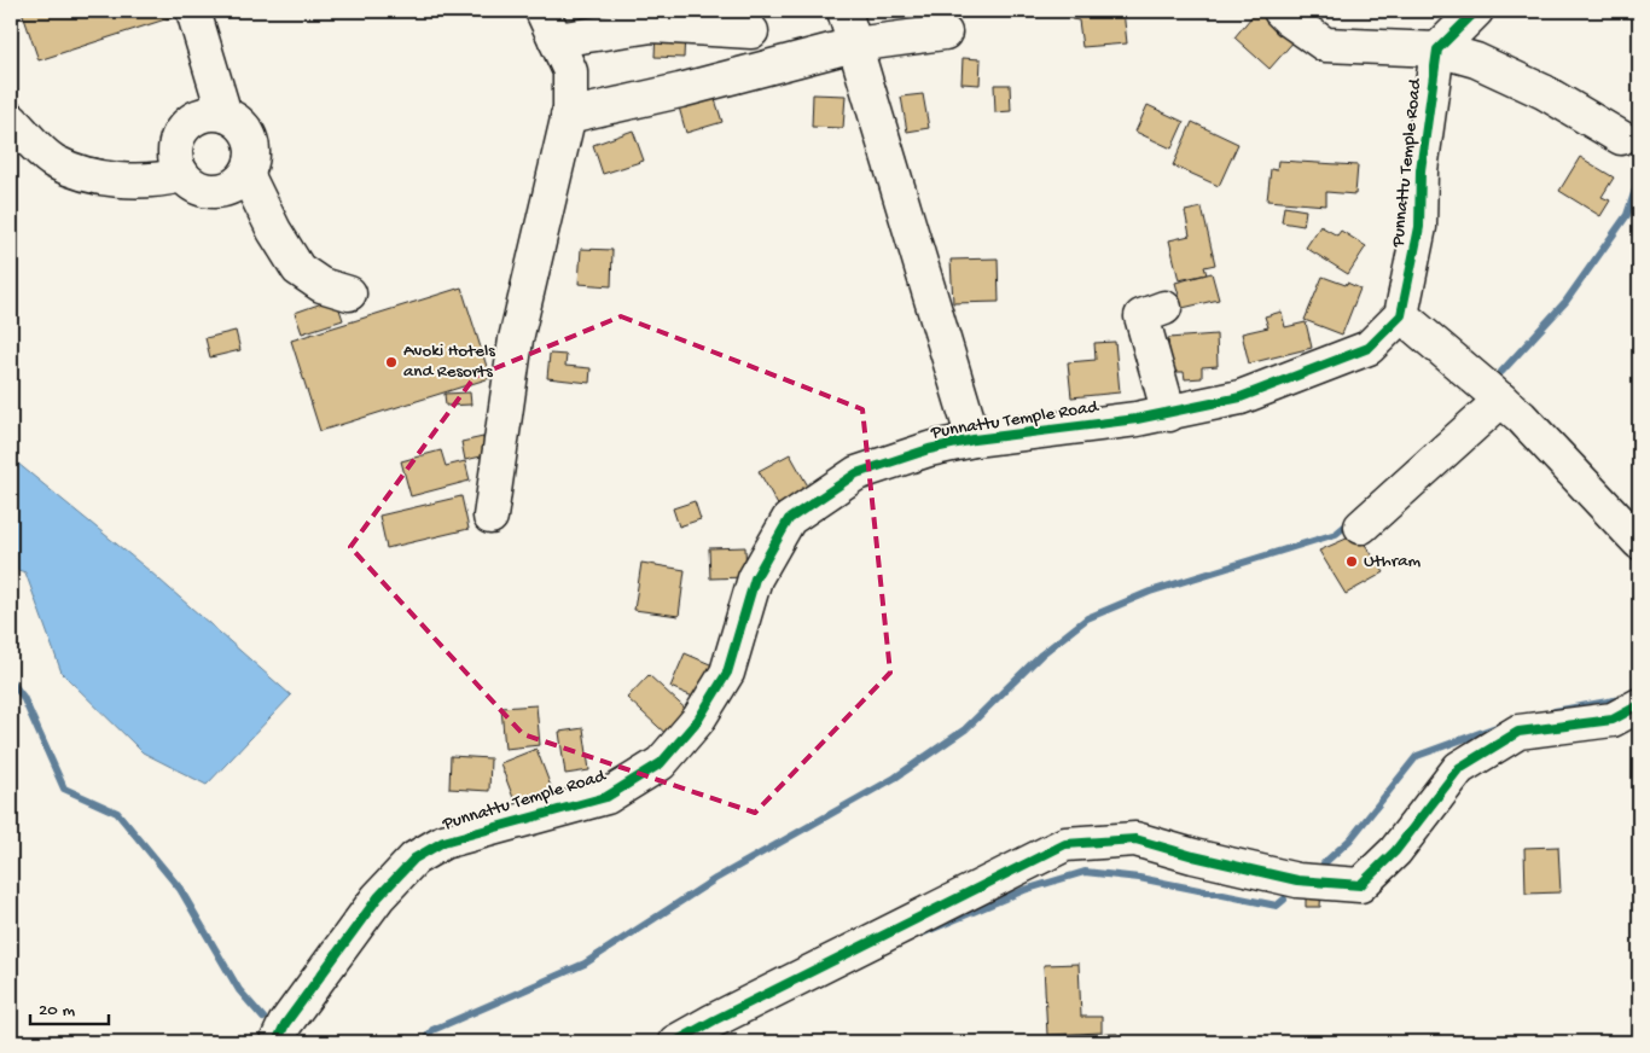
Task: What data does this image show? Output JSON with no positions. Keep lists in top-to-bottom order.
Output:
{
  "streets": {
    "street": ["Punnattu Temple Road"]
  },
  "places": ["Avoki Hotels and Resorts", "Uthram"],
  "scale_bar": "20 m"
}
